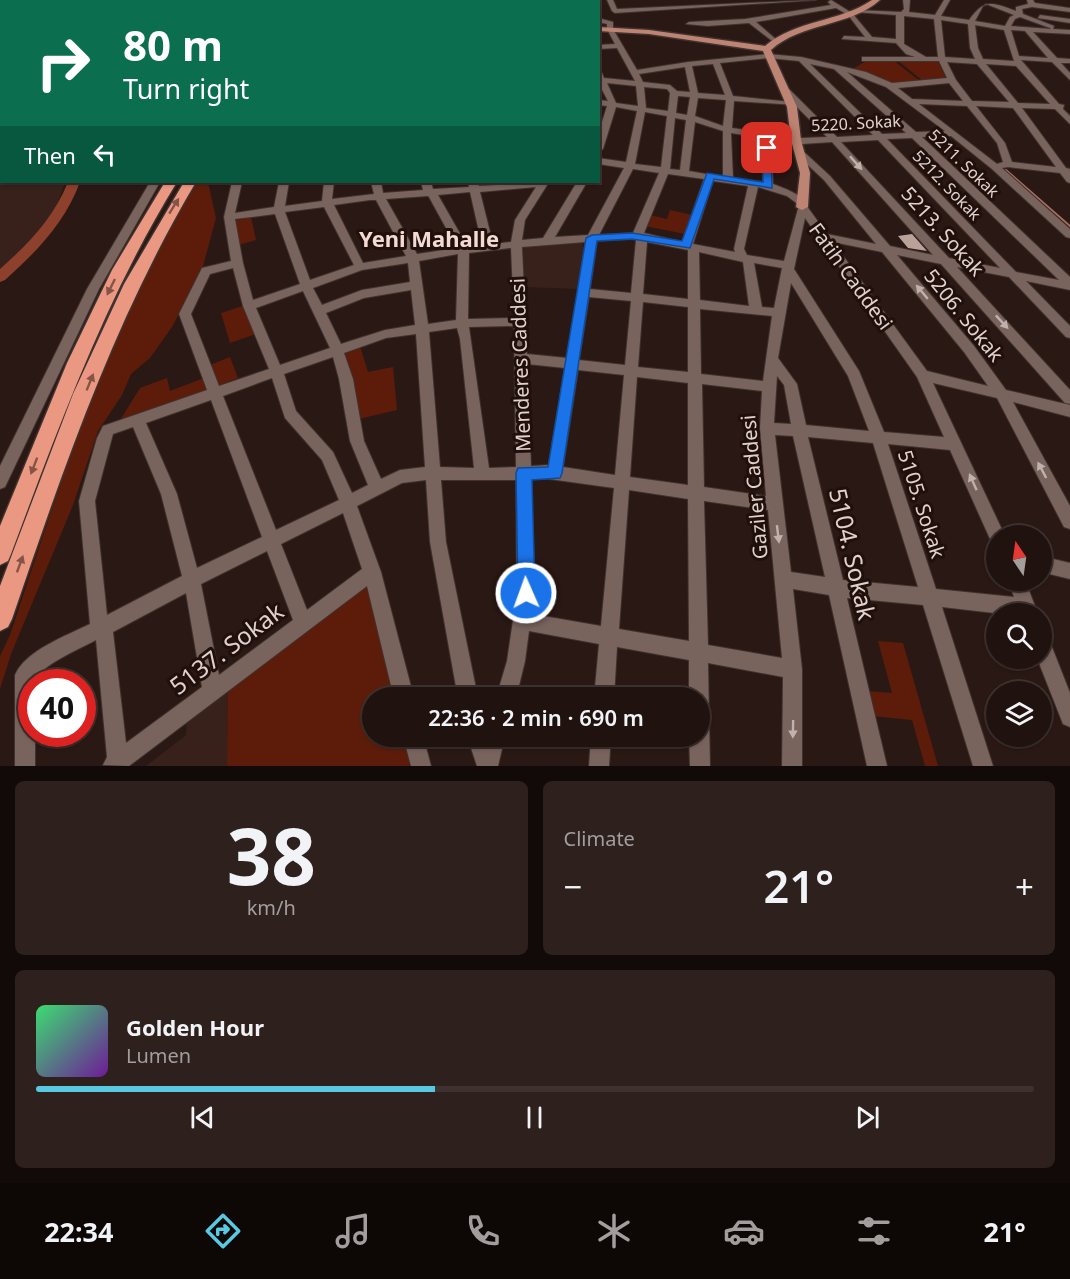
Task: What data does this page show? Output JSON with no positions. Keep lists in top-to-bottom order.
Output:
{
  "streets": {
    "street": [
      "5220. Sokak",
      "5211. Sokak",
      "5212. Sokak",
      "5213. Sokak",
      "Fatih Caddesi",
      "5206. Sokak",
      "Menderes Caddesi",
      "Gaziler Caddesi",
      "5105. Sokak",
      "5104. Sokak",
      "5137. Sokak"
    ]
  },
  "crossings": [
    ["5220. Sokak", "5211. Sokak"],
    ["5220. Sokak", "5212. Sokak"],
    ["5220. Sokak", "5213. Sokak"],
    ["Fatih Caddesi", "Gaziler Caddesi"],
    ["Gaziler Caddesi", "5105. Sokak"],
    ["Gaziler Caddesi", "5104. Sokak"]
  ],
  "one_way": ["5206. Sokak"],
  "districts": ["Yeni Mahalle"],
  "north": "top",
  "page": {
    "turn": ["80 m", "Turn right"],
    "then": "Then",
    "limit": "40",
    "trip": "22:36 · 2 min · 690 m",
    "tile": [
      ["38", "km/h"],
      "Climate"
    ],
    "heat": ["−", "21°", "+"],
    "song": ["Golden Hour", "Lumen"],
    "tabs": ["22:34", "21°"]
  }
}
